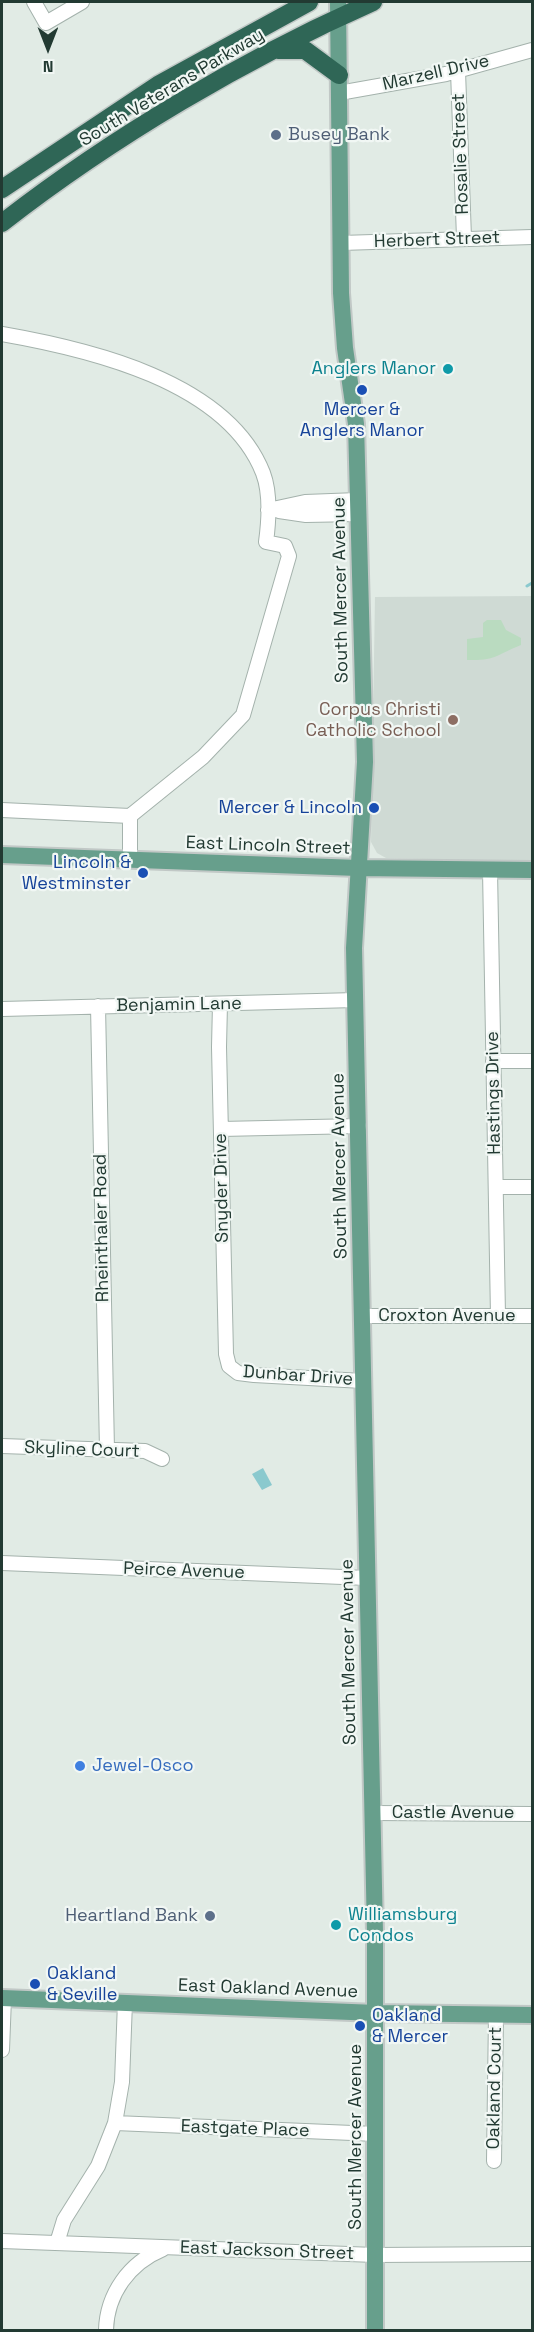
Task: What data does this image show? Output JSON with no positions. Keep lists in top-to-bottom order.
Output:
{
  "streets": {
    "highway": ["South Veterans Parkway"],
    "main road": ["South Mercer Avenue", "East Lincoln Street", "East Oakland Avenue"],
    "street": [
      "Marzell Drive",
      "Rosalie Street",
      "Herbert Street",
      "Benjamin Lane",
      "Hastings Drive",
      "Snyder Drive",
      "Rheinthaler Road",
      "Croxton Avenue",
      "Dunbar Drive",
      "Skyline Court",
      "Peirce Avenue",
      "Castle Avenue",
      "Oakland Court",
      "Eastgate Place",
      "East Jackson Street"
    ]
  },
  "crossings": [
    ["Marzell Drive", "Rosalie Street"],
    ["Marzell Drive", "South Mercer Avenue"],
    ["South Veterans Parkway", "South Mercer Avenue"],
    ["Rosalie Street", "Herbert Street"],
    ["Herbert Street", "South Mercer Avenue"],
    ["South Mercer Avenue", "East Lincoln Street"],
    ["South Mercer Avenue", "Benjamin Lane"],
    ["South Mercer Avenue", "Croxton Avenue"],
    ["South Mercer Avenue", "Dunbar Drive"],
    ["South Mercer Avenue", "Peirce Avenue"],
    ["South Mercer Avenue", "Castle Avenue"],
    ["South Mercer Avenue", "East Oakland Avenue"],
    ["South Mercer Avenue", "Eastgate Place"],
    ["South Mercer Avenue", "East Jackson Street"],
    ["East Lincoln Street", "Hastings Drive"],
    ["Benjamin Lane", "Snyder Drive"],
    ["Benjamin Lane", "Rheinthaler Road"],
    ["Hastings Drive", "Croxton Avenue"],
    ["Snyder Drive", "Dunbar Drive"],
    ["Rheinthaler Road", "Skyline Court"],
    ["East Oakland Avenue", "Oakland Court"]
  ],
  "places": [
    "Busey Bank",
    "Anglers Manor",
    "Mercer & Anglers Manor",
    "Corpus Christi Catholic School",
    "Mercer & Lincoln",
    "Lincoln & Westminster",
    "Jewel-Osco",
    "Heartland Bank",
    "Williamsburg Condos",
    "Oakland & Seville",
    "Oakland & Mercer"
  ],
  "north": "bottom"
}
